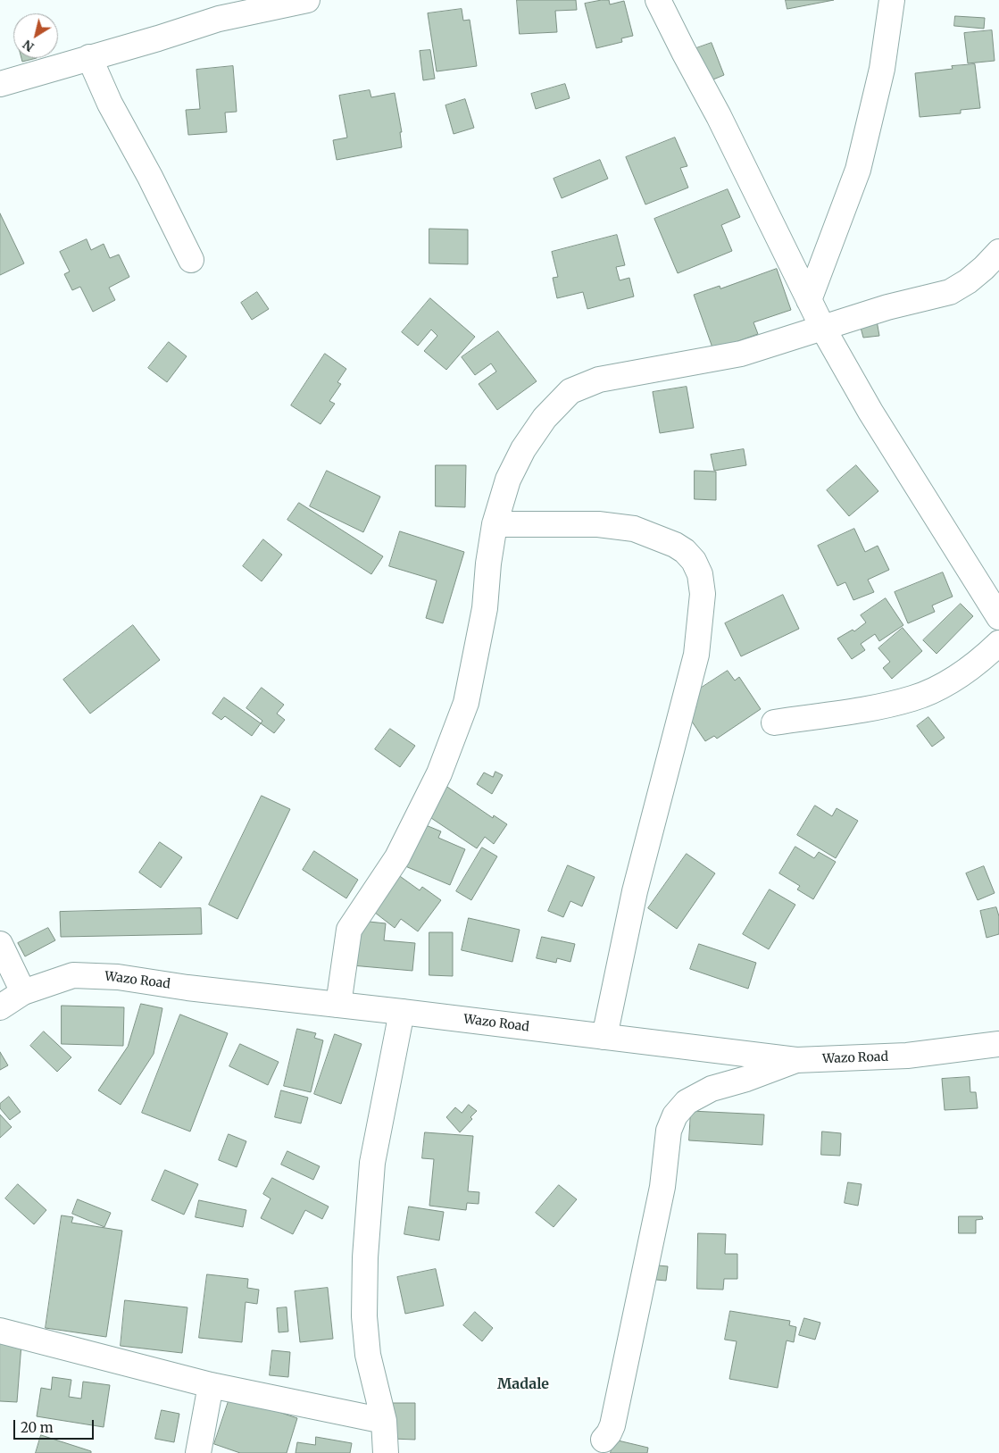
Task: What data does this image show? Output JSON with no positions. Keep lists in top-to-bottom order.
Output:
{
  "streets": {
    "street": ["Wazo Road"]
  },
  "districts": ["Madale"],
  "scale_bar": "20 m",
  "north": "bottom left"
}
